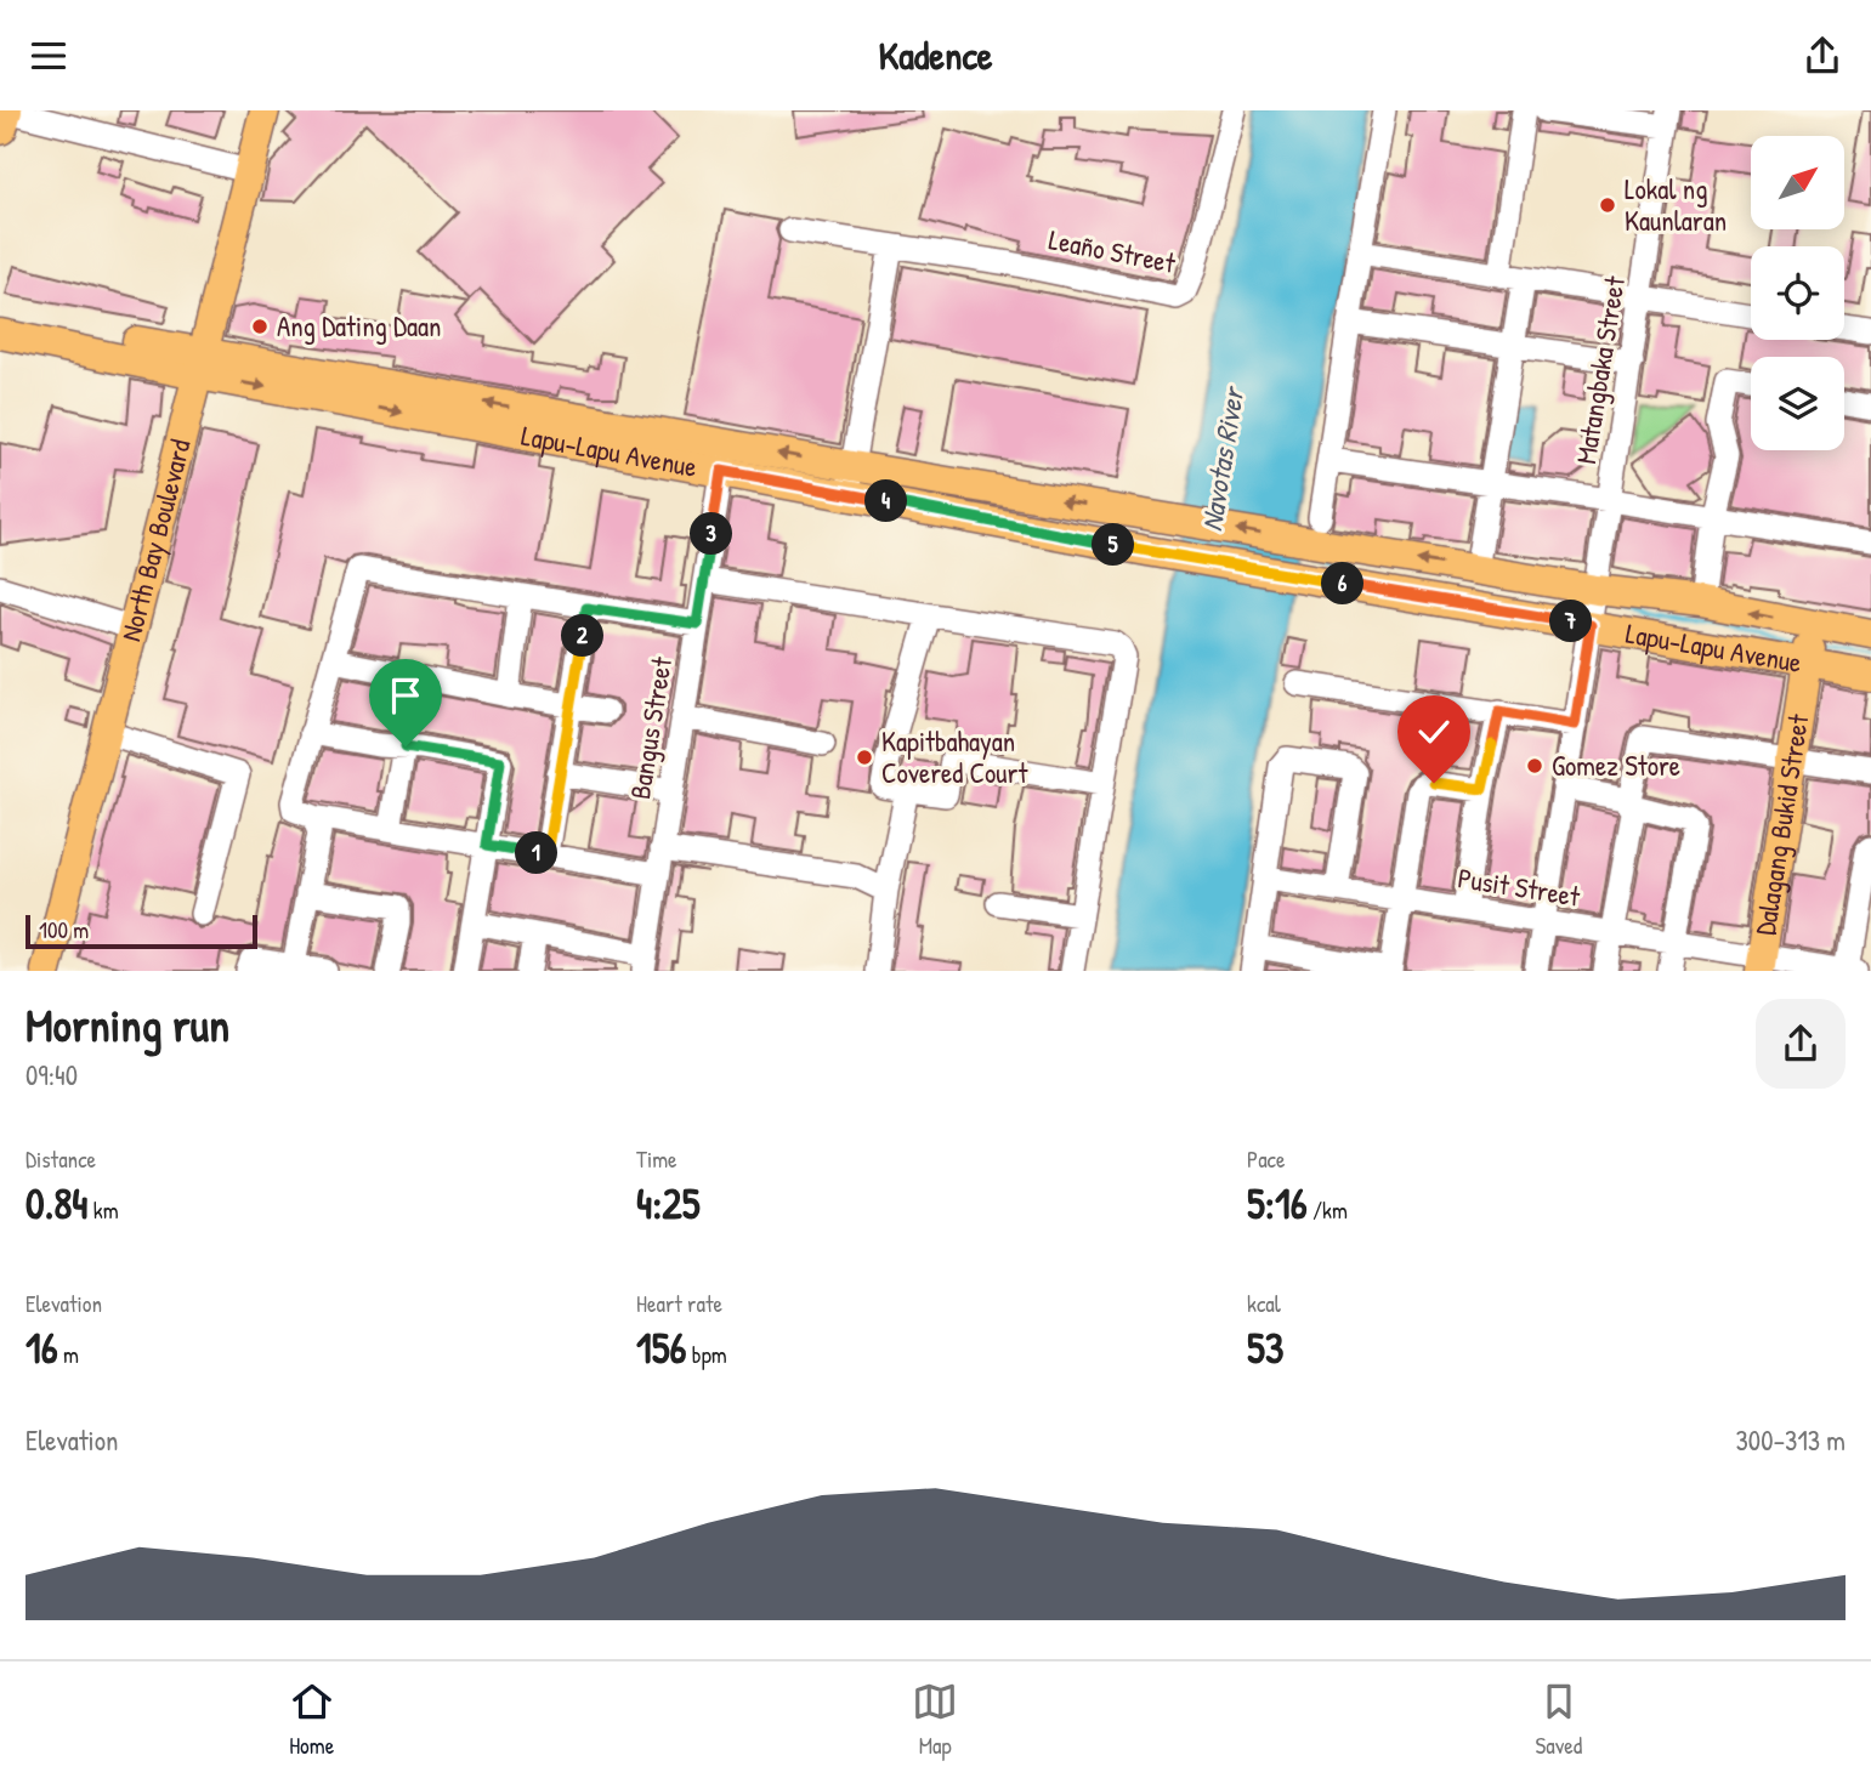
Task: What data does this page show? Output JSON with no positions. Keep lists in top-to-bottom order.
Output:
{
  "streets": {
    "main road": ["Lapu-Lapu Avenue", "North Bay Boulevard", "Dalagang Bukid Street"],
    "street": [
      "Leaño Street",
      "Matangbaka Street",
      "Bangus Street",
      "Pusit Street"
    ]
  },
  "crossings": [
    ["Matangbaka Street", "Lapu-Lapu Avenue"],
    ["Matangbaka Street", "Pusit Street"],
    ["Lapu-Lapu Avenue", "North Bay Boulevard"],
    ["Lapu-Lapu Avenue", "Bangus Street"],
    ["Lapu-Lapu Avenue", "Dalagang Bukid Street"],
    ["Dalagang Bukid Street", "Pusit Street"]
  ],
  "water": ["Navotas River"],
  "places": [
    "Lokal ng Kaunlaran",
    "Ang Dating Daan",
    "Kapitbahayan Covered Court",
    "Gomez Store"
  ],
  "scale_bar": "100 m",
  "north": "top right",
  "page": {
    "header": "Kadence",
    "pins": [
      "4",
      "3",
      "5",
      "6",
      "7",
      "2",
      "1"
    ],
    "scale": "100 m",
    "heading": ["Morning run", "09:40"],
    "stats": [
      ["Distance", "0.84 km"],
      ["Time", "4:25"],
      ["Pace", "5:16 /km"],
      ["Elevation", "16 m"],
      ["Heart rate", "156 bpm"],
      ["kcal", "53"]
    ],
    "chart": ["Elevation", "300–313 m"],
    "tabs": ["Home", "Map", "Saved"]
  }
}
